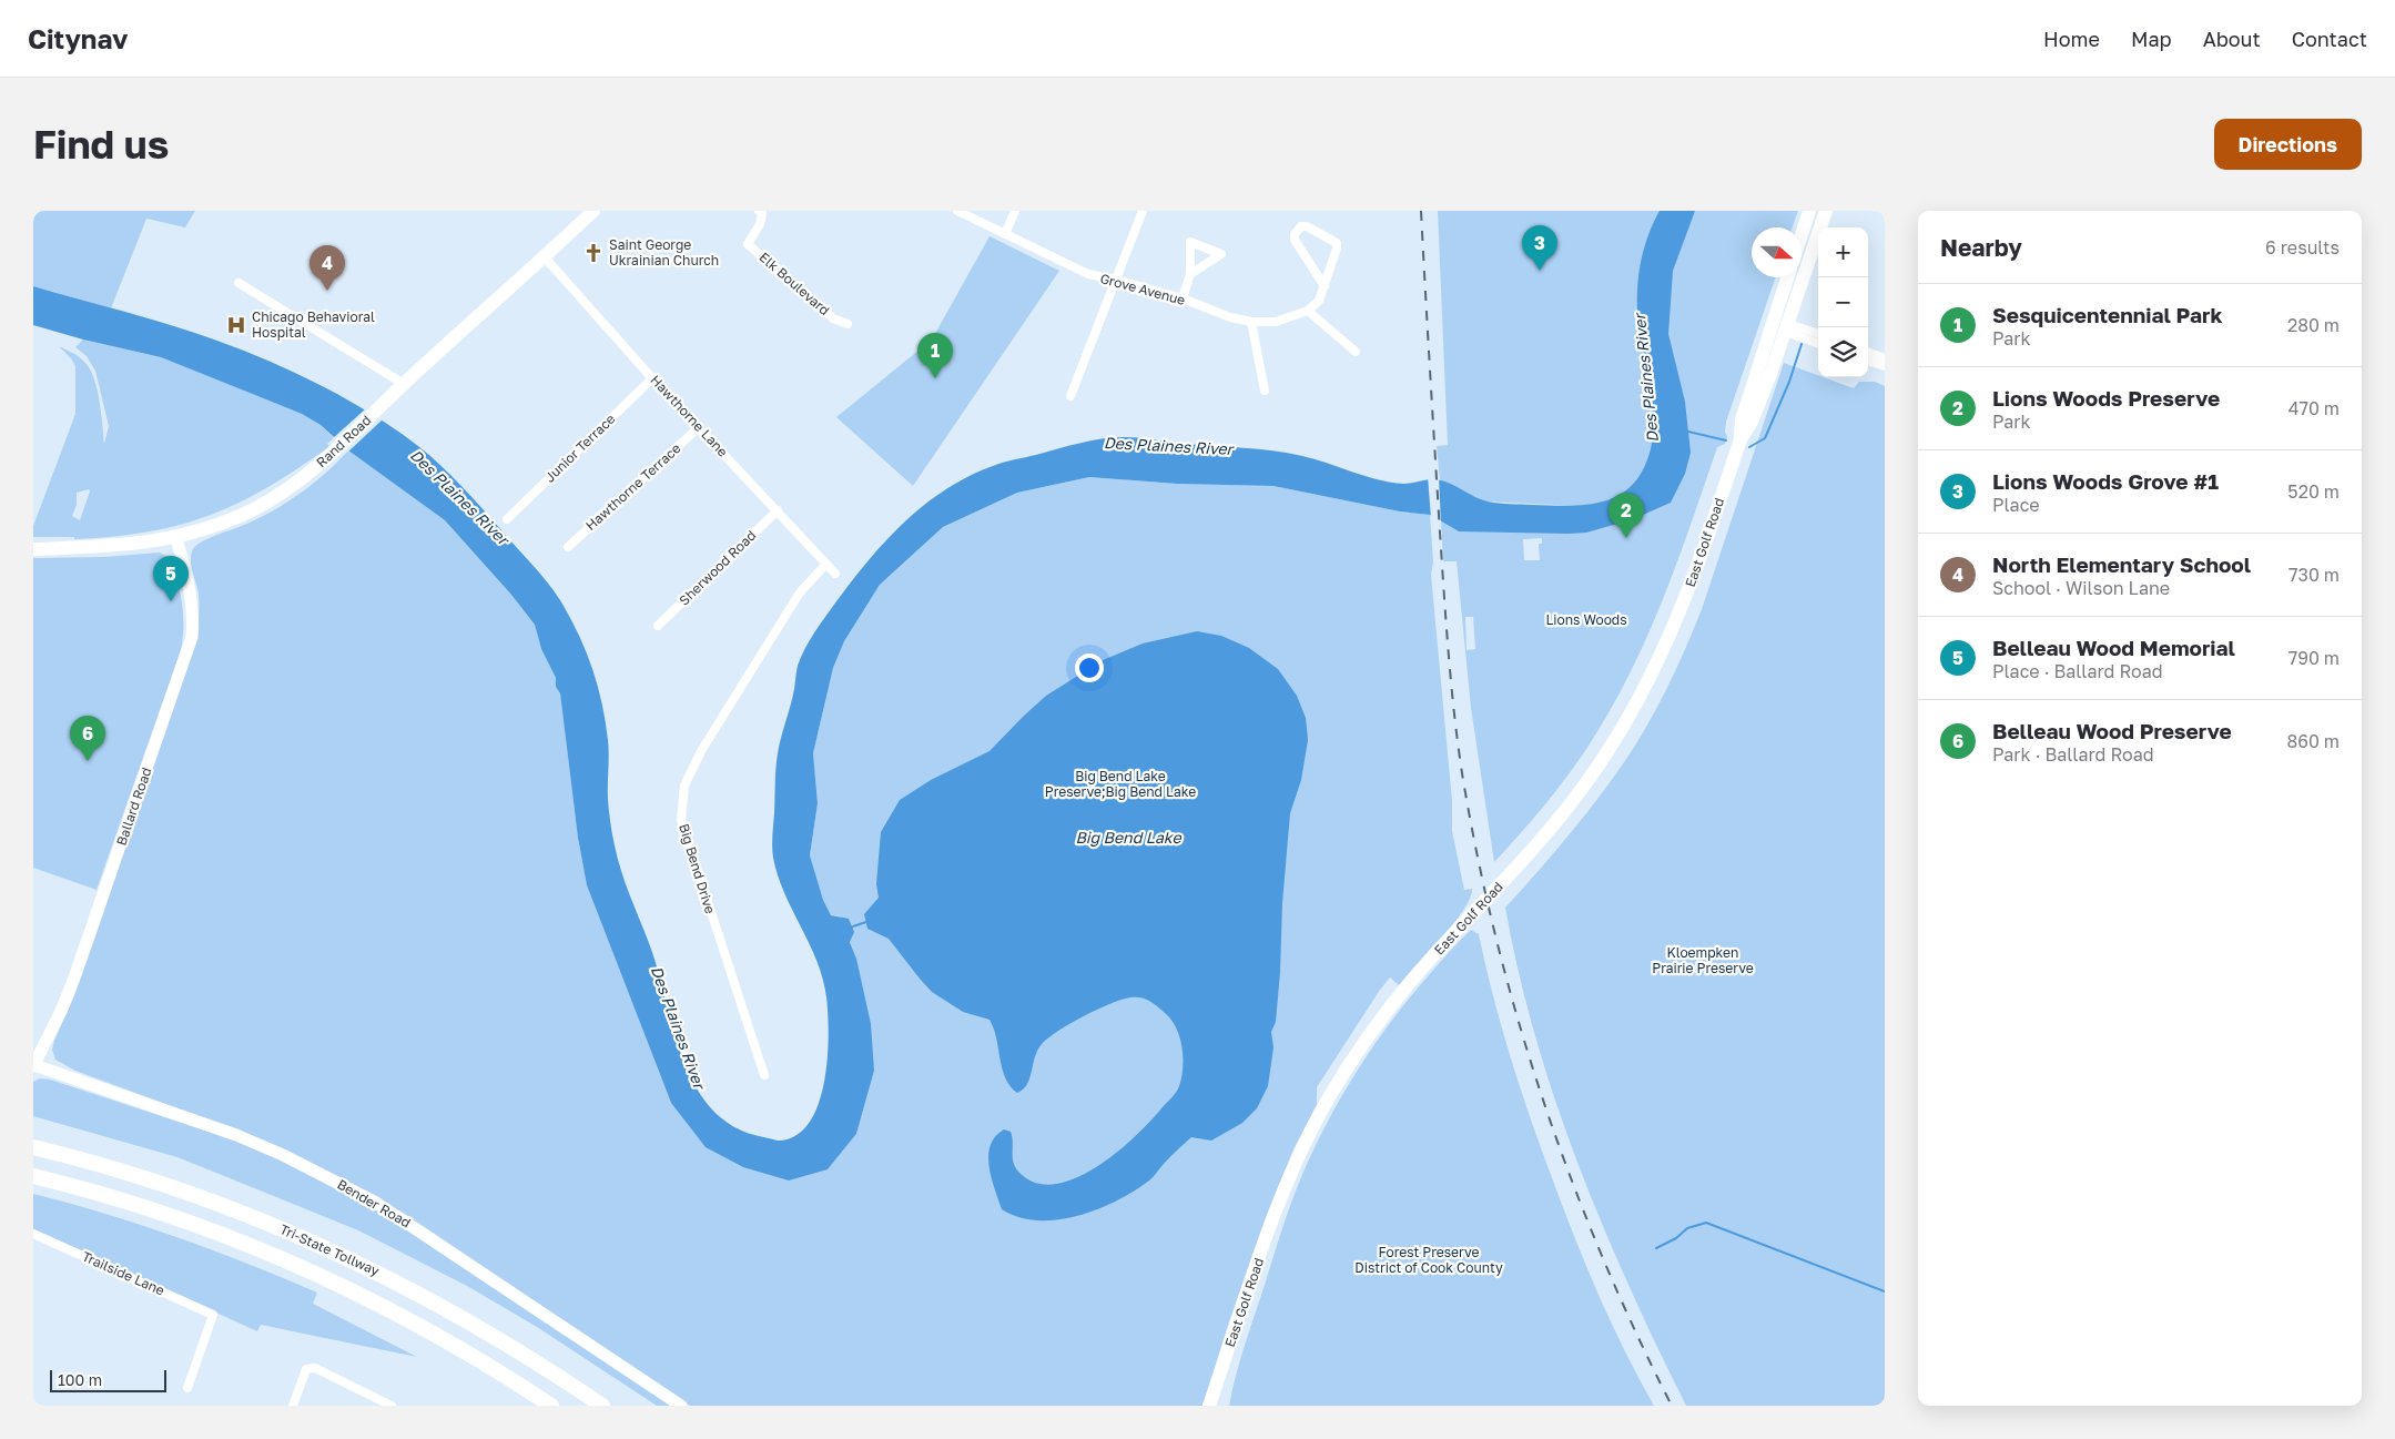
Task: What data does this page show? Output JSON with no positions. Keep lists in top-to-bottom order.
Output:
{
  "streets": {
    "highway": ["Tri-State Tollway"],
    "main road": ["Rand Road", "East Golf Road"],
    "street": [
      "Elk Boulevard",
      "Grove Avenue",
      "Hawthorne Lane",
      "Junior Terrace",
      "Hawthorne Terrace",
      "Sherwood Road",
      "Ballard Road",
      "Big Bend Drive",
      "Bender Road",
      "Trailside Lane"
    ]
  },
  "crossings": [
    ["Hawthorne Lane", "Rand Road"],
    ["Hawthorne Lane", "Junior Terrace"],
    ["Hawthorne Lane", "Hawthorne Terrace"],
    ["Hawthorne Lane", "Sherwood Road"],
    ["Hawthorne Lane", "Big Bend Drive"],
    ["Rand Road", "Ballard Road"],
    ["Ballard Road", "Bender Road"]
  ],
  "water": ["Des Plaines River", "Big Bend Lake"],
  "parks": [
    "Lions Woods",
    "Big Bend Lake Preserve;Big Bend Lake",
    "Kloempken Prairie Preserve",
    "Forest Preserve District of Cook County"
  ],
  "places": {
    "church": ["Saint George Ukrainian Church"],
    "hospital": ["Chicago Behavioral Hospital"]
  },
  "scale_bar": "100 m",
  "north": "right",
  "page": {
    "header": "Citynav",
    "nav": [
      "Home",
      "Map",
      "About",
      "Contact"
    ],
    "buttons": "Directions",
    "title": "Find us",
    "heading": ["Nearby", "6 results"],
    "pins": [
      "3",
      "4",
      "1",
      "2",
      "5",
      "6"
    ],
    "map_buttons": ["+", "−"],
    "list": [
      {
        "mark": "1",
        "name": "Sesquicentennial Park",
        "note": "Park",
        "value": "280 m"
      },
      {
        "mark": "2",
        "name": "Lions Woods Preserve",
        "note": "Park",
        "value": "470 m"
      },
      {
        "mark": "3",
        "name": "Lions Woods Grove #1",
        "note": "Place",
        "value": "520 m"
      },
      {
        "mark": "4",
        "name": "North Elementary School",
        "note": "School · Wilson Lane",
        "value": "730 m"
      },
      {
        "mark": "5",
        "name": "Belleau Wood Memorial",
        "note": "Place · Ballard Road",
        "value": "790 m"
      },
      {
        "mark": "6",
        "name": "Belleau Wood Preserve",
        "note": "Park · Ballard Road",
        "value": "860 m"
      }
    ],
    "scale": "100 m"
  }
}
